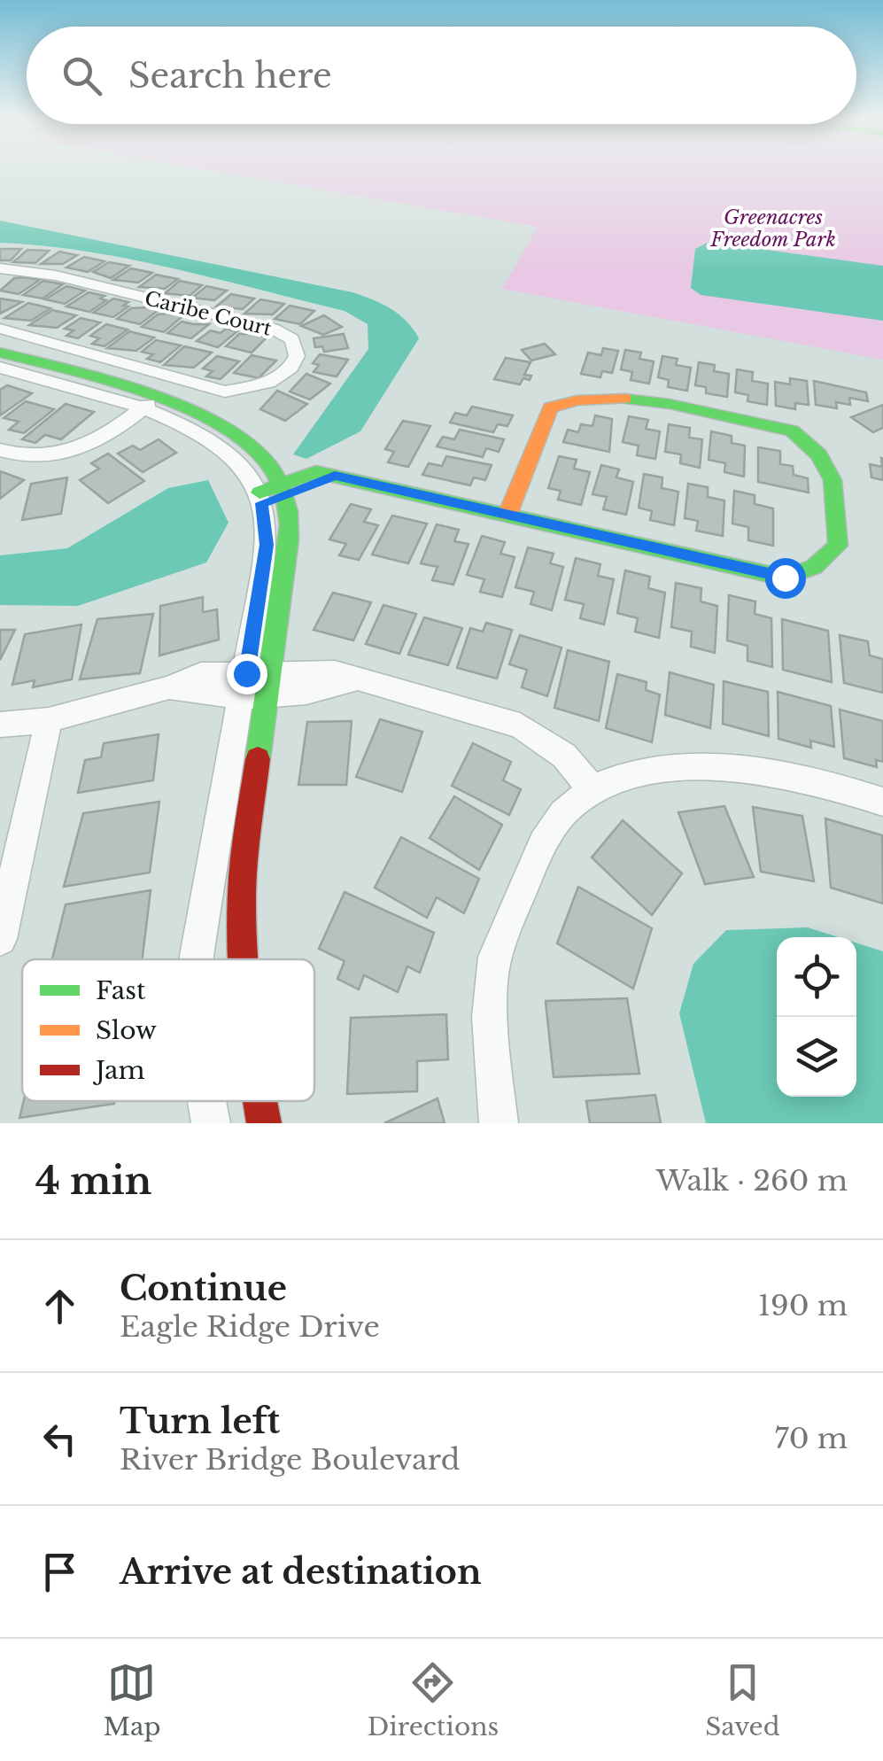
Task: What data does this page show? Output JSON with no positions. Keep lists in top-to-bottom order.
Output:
{
  "streets": {
    "street": ["Caribe Court"]
  },
  "parks": ["Greenacres Freedom Park"],
  "legend": ["Fast", "Slow", "Jam"],
  "page": {
    "search": "Search here",
    "heading": ["4 min", "Walk · 260 m"],
    "list": [
      ["Continue", "Eagle Ridge Drive", "190 m"],
      ["Turn left", "River Bridge Boulevard", "70 m"],
      "Arrive at destination"
    ],
    "nav": ["Map", "Directions", "Saved"]
  }
}
